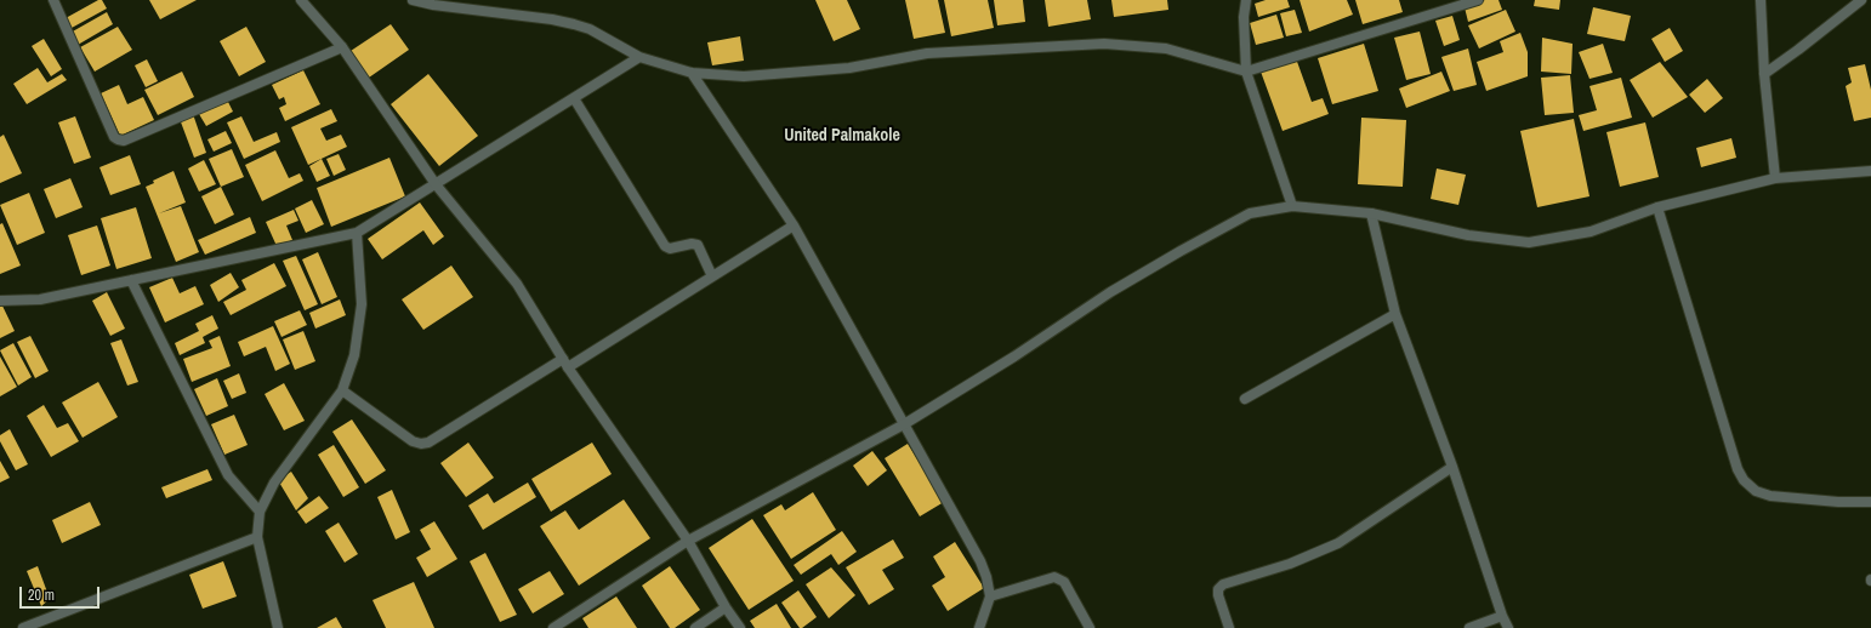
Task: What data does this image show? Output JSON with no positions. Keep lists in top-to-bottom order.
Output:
{
  "districts": ["United Palmakole"],
  "scale_bar": "20 m"
}
